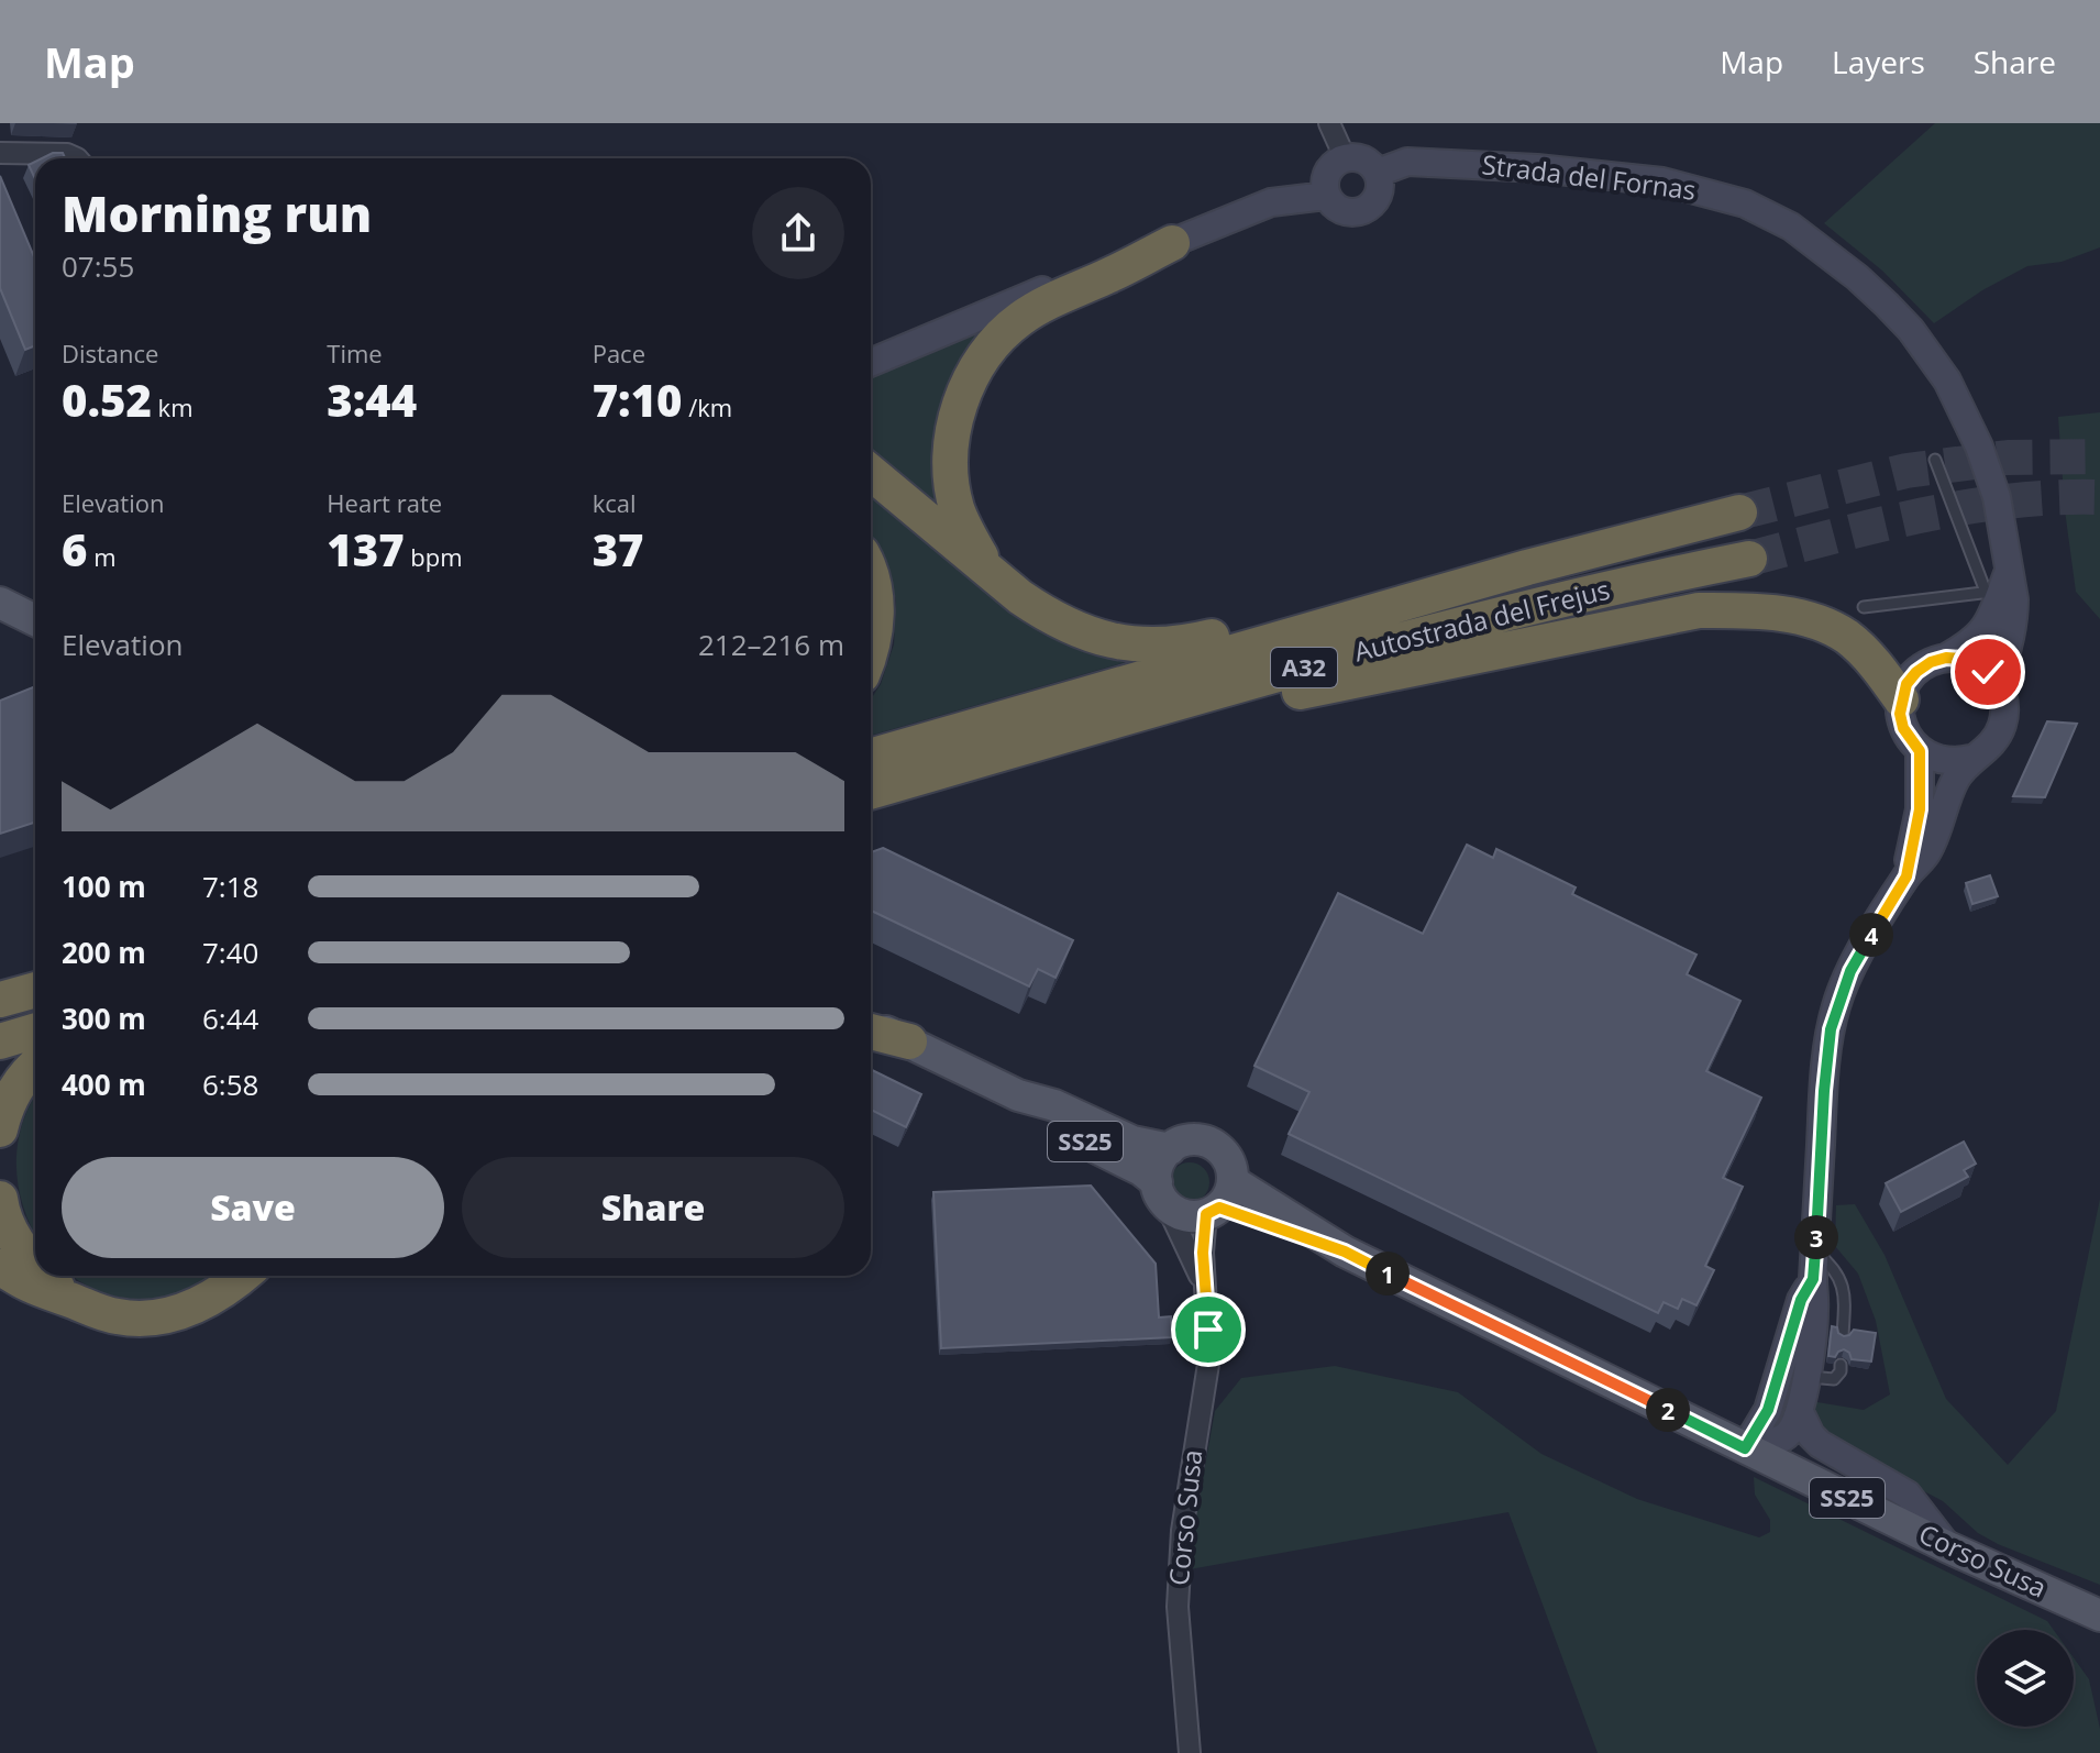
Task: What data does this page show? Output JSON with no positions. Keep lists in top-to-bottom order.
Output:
{
  "streets": {
    "highway": ["Autostrada del Frejus", "A32"],
    "main road": ["SS25", "Corso Susa"],
    "street": ["Strada del Fornas"]
  },
  "crossings": [
    ["SS25", "Corso Susa"]
  ],
  "page": {
    "header": "Map",
    "nav": ["Map", "Layers", "Share"],
    "heading": ["Morning run", "07:55"],
    "stats": [
      ["Distance", "0.52 km"],
      ["Time", "3:44"],
      ["Pace", "7:10 /km"],
      ["Elevation", "6 m"],
      ["Heart rate", "137 bpm"],
      ["kcal", "37"]
    ],
    "chart": ["Elevation", "212–216 m"],
    "list": [
      {
        "name": "100 m",
        "note": "7:18"
      },
      {
        "name": "200 m",
        "note": "7:40"
      },
      {
        "name": "300 m",
        "note": "6:44"
      },
      {
        "name": "400 m",
        "note": "6:58"
      }
    ],
    "pins": [
      "4",
      "3",
      "1",
      "2"
    ],
    "buttons": ["Save", "Share"]
  }
}
